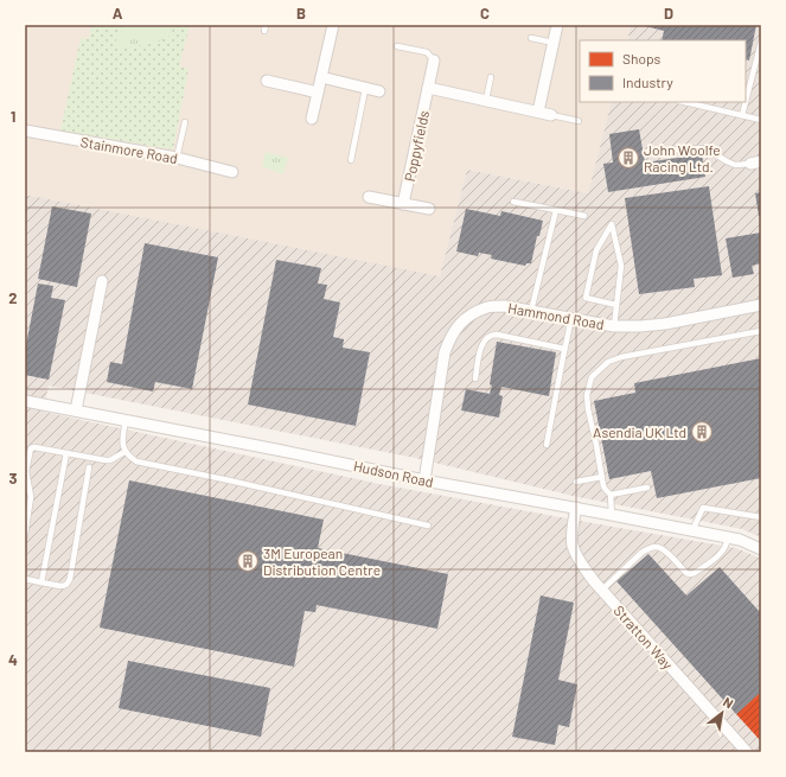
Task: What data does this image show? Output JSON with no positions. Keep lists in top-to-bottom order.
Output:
{
  "streets": {
    "street": [
      "Poppyfields",
      "Stainmore Road",
      "Hammond Road",
      "Hudson Road",
      "Stratton Way"
    ]
  },
  "crossings": [
    ["Hammond Road", "Hudson Road"],
    ["Hudson Road", "Stratton Way"]
  ],
  "places": {
    "building": ["John Woolfe Racing Ltd.", "Asendia UK Ltd", "3M European Distribution Centre"]
  },
  "legend": ["Shops", "Industry"],
  "north": "top right",
  "grid": {
    "columns": [
      "A",
      "B",
      "C",
      "D"
    ],
    "rows": [
      "1",
      "2",
      "3",
      "4"
    ]
  }
}
